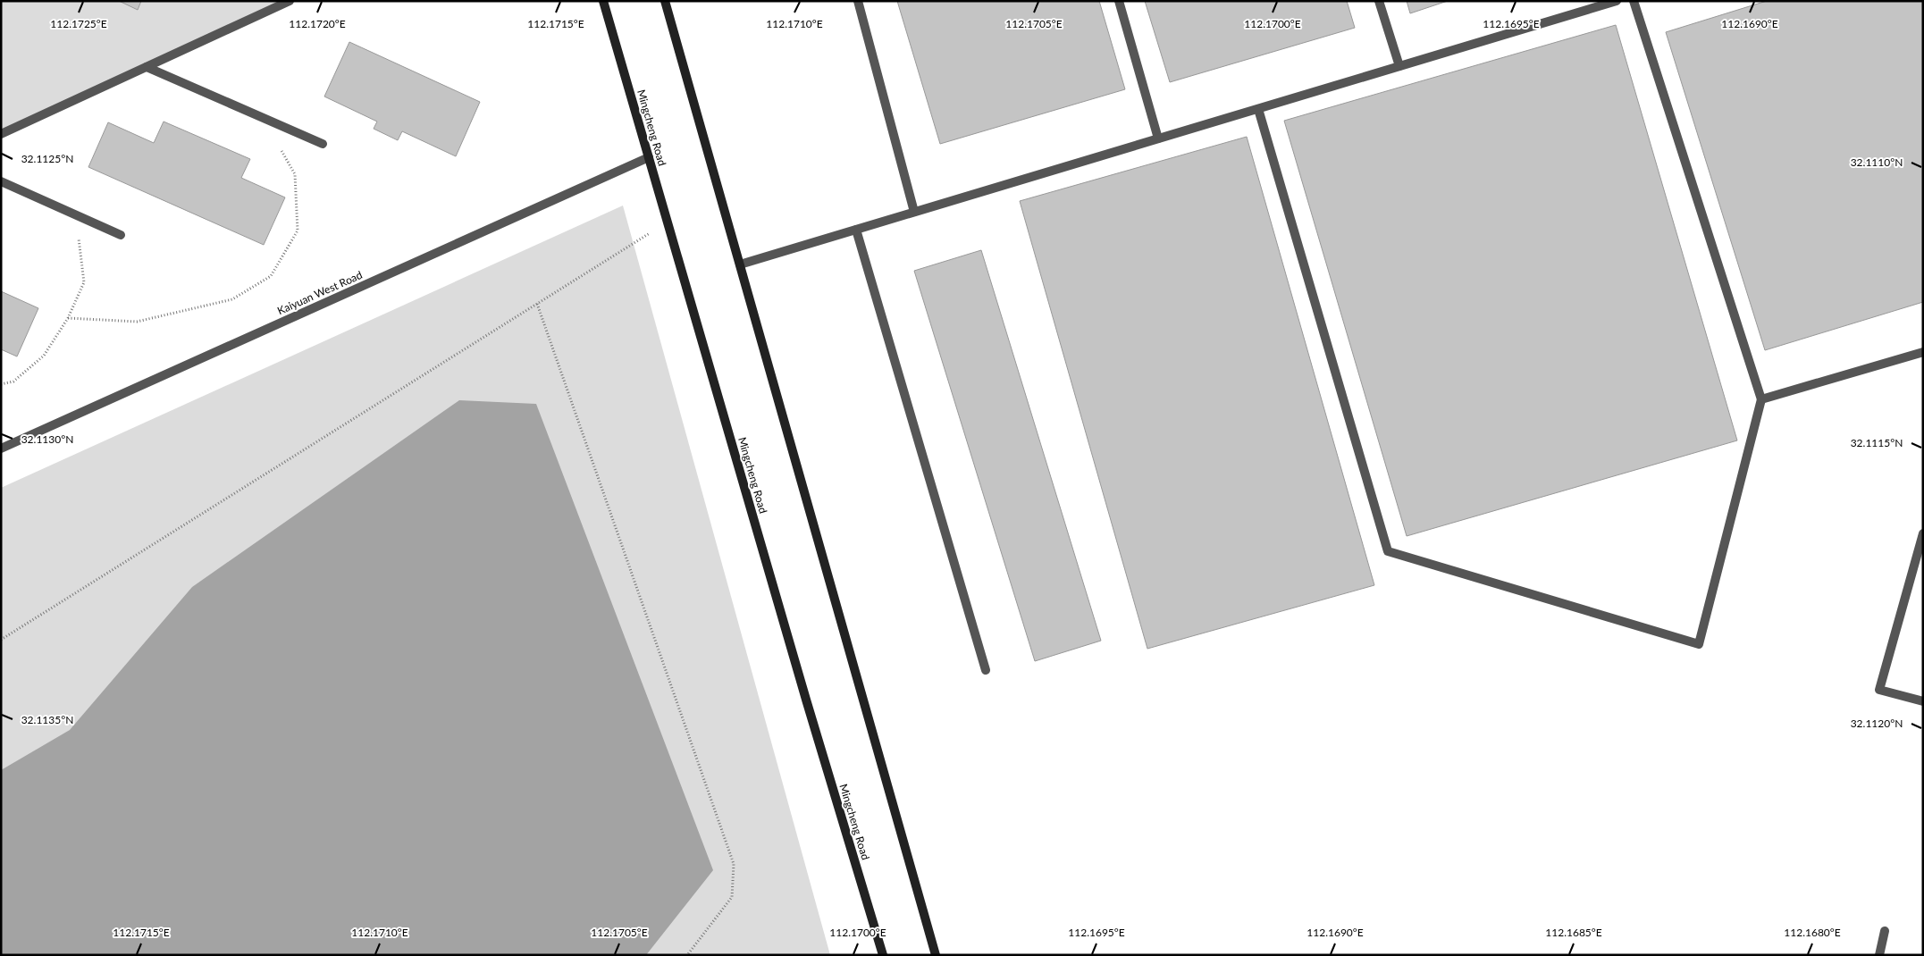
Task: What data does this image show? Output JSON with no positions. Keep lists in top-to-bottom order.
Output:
{
  "streets": {
    "main road": ["Mingcheng Road"],
    "street": ["Kaiyuan West Road"]
  },
  "crossings": [
    ["Mingcheng Road", "Kaiyuan West Road"]
  ],
  "coordinates": [
    "112.1725°E",
    "112.1720°E",
    "112.1715°E",
    "112.1710°E",
    "112.1705°E",
    "112.1690°E",
    "112.1700°E",
    "112.1695°E",
    "32.1125°N",
    "32.1110°N",
    "32.1130°N",
    "32.1115°N",
    "32.1135°N",
    "32.1120°N",
    "112.1685°E",
    "112.1680°E"
  ]
}
